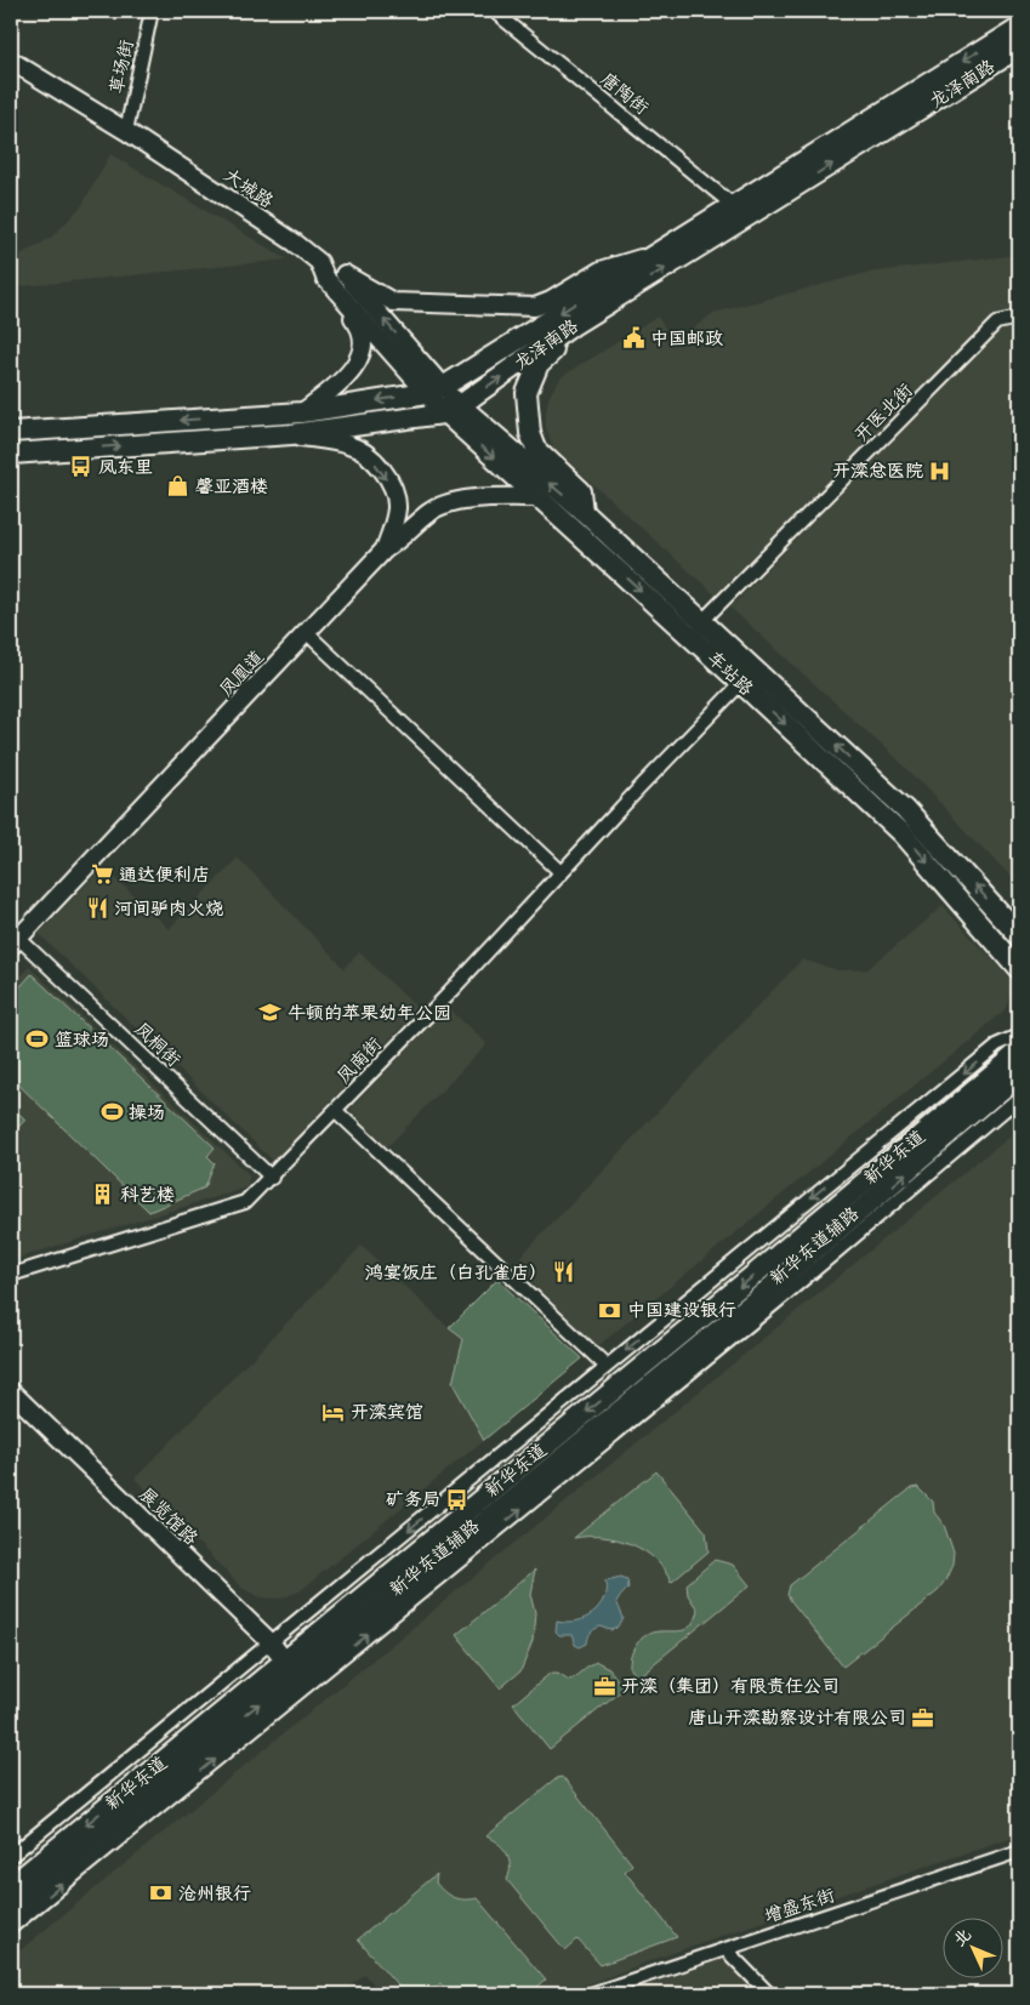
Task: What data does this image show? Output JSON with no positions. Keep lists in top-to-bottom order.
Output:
{
  "streets": {
    "main road": ["龙泽南路", "车站路", "新华东道"],
    "street": [
      "草场街",
      "唐陶街",
      "大城路",
      "开医北街",
      "凤凰道",
      "凤桐街",
      "凤南街",
      "新华东道辅路",
      "展览馆路",
      "增盛东街"
    ]
  },
  "crossings": [
    ["草场街", "大城路"],
    ["龙泽南路", "唐陶街"],
    ["龙泽南路", "大城路"],
    ["龙泽南路", "车站路"],
    ["大城路", "车站路"],
    ["开医北街", "车站路"],
    ["凤凰道", "车站路"],
    ["凤凰道", "凤桐街"],
    ["车站路", "凤南街"],
    ["凤桐街", "凤南街"],
    ["新华东道", "新华东道辅路"],
    ["新华东道", "展览馆路"],
    ["新华东道辅路", "展览馆路"]
  ],
  "places": {
    "public building": ["中国邮政"],
    "bus stop": ["凤东里", "矿务局"],
    "hospital": ["开滦总医院"],
    "shop": ["馨亚酒楼"],
    "supermarket": ["通达便利店"],
    "restaurant": ["河间驴肉火烧", "鸿宴饭庄（白孔雀店）"],
    "school or university": ["牛顿的苹果幼年公园"],
    "sports": ["篮球场", "操场"],
    "building": ["科艺楼"],
    "bank": ["中国建设银行", "沧州银行"],
    "hotel": ["开滦宾馆"],
    "office": ["开滦（集团）有限责任公司", "唐山开滦勘察设计有限公司"]
  },
  "north": "top left"
}
